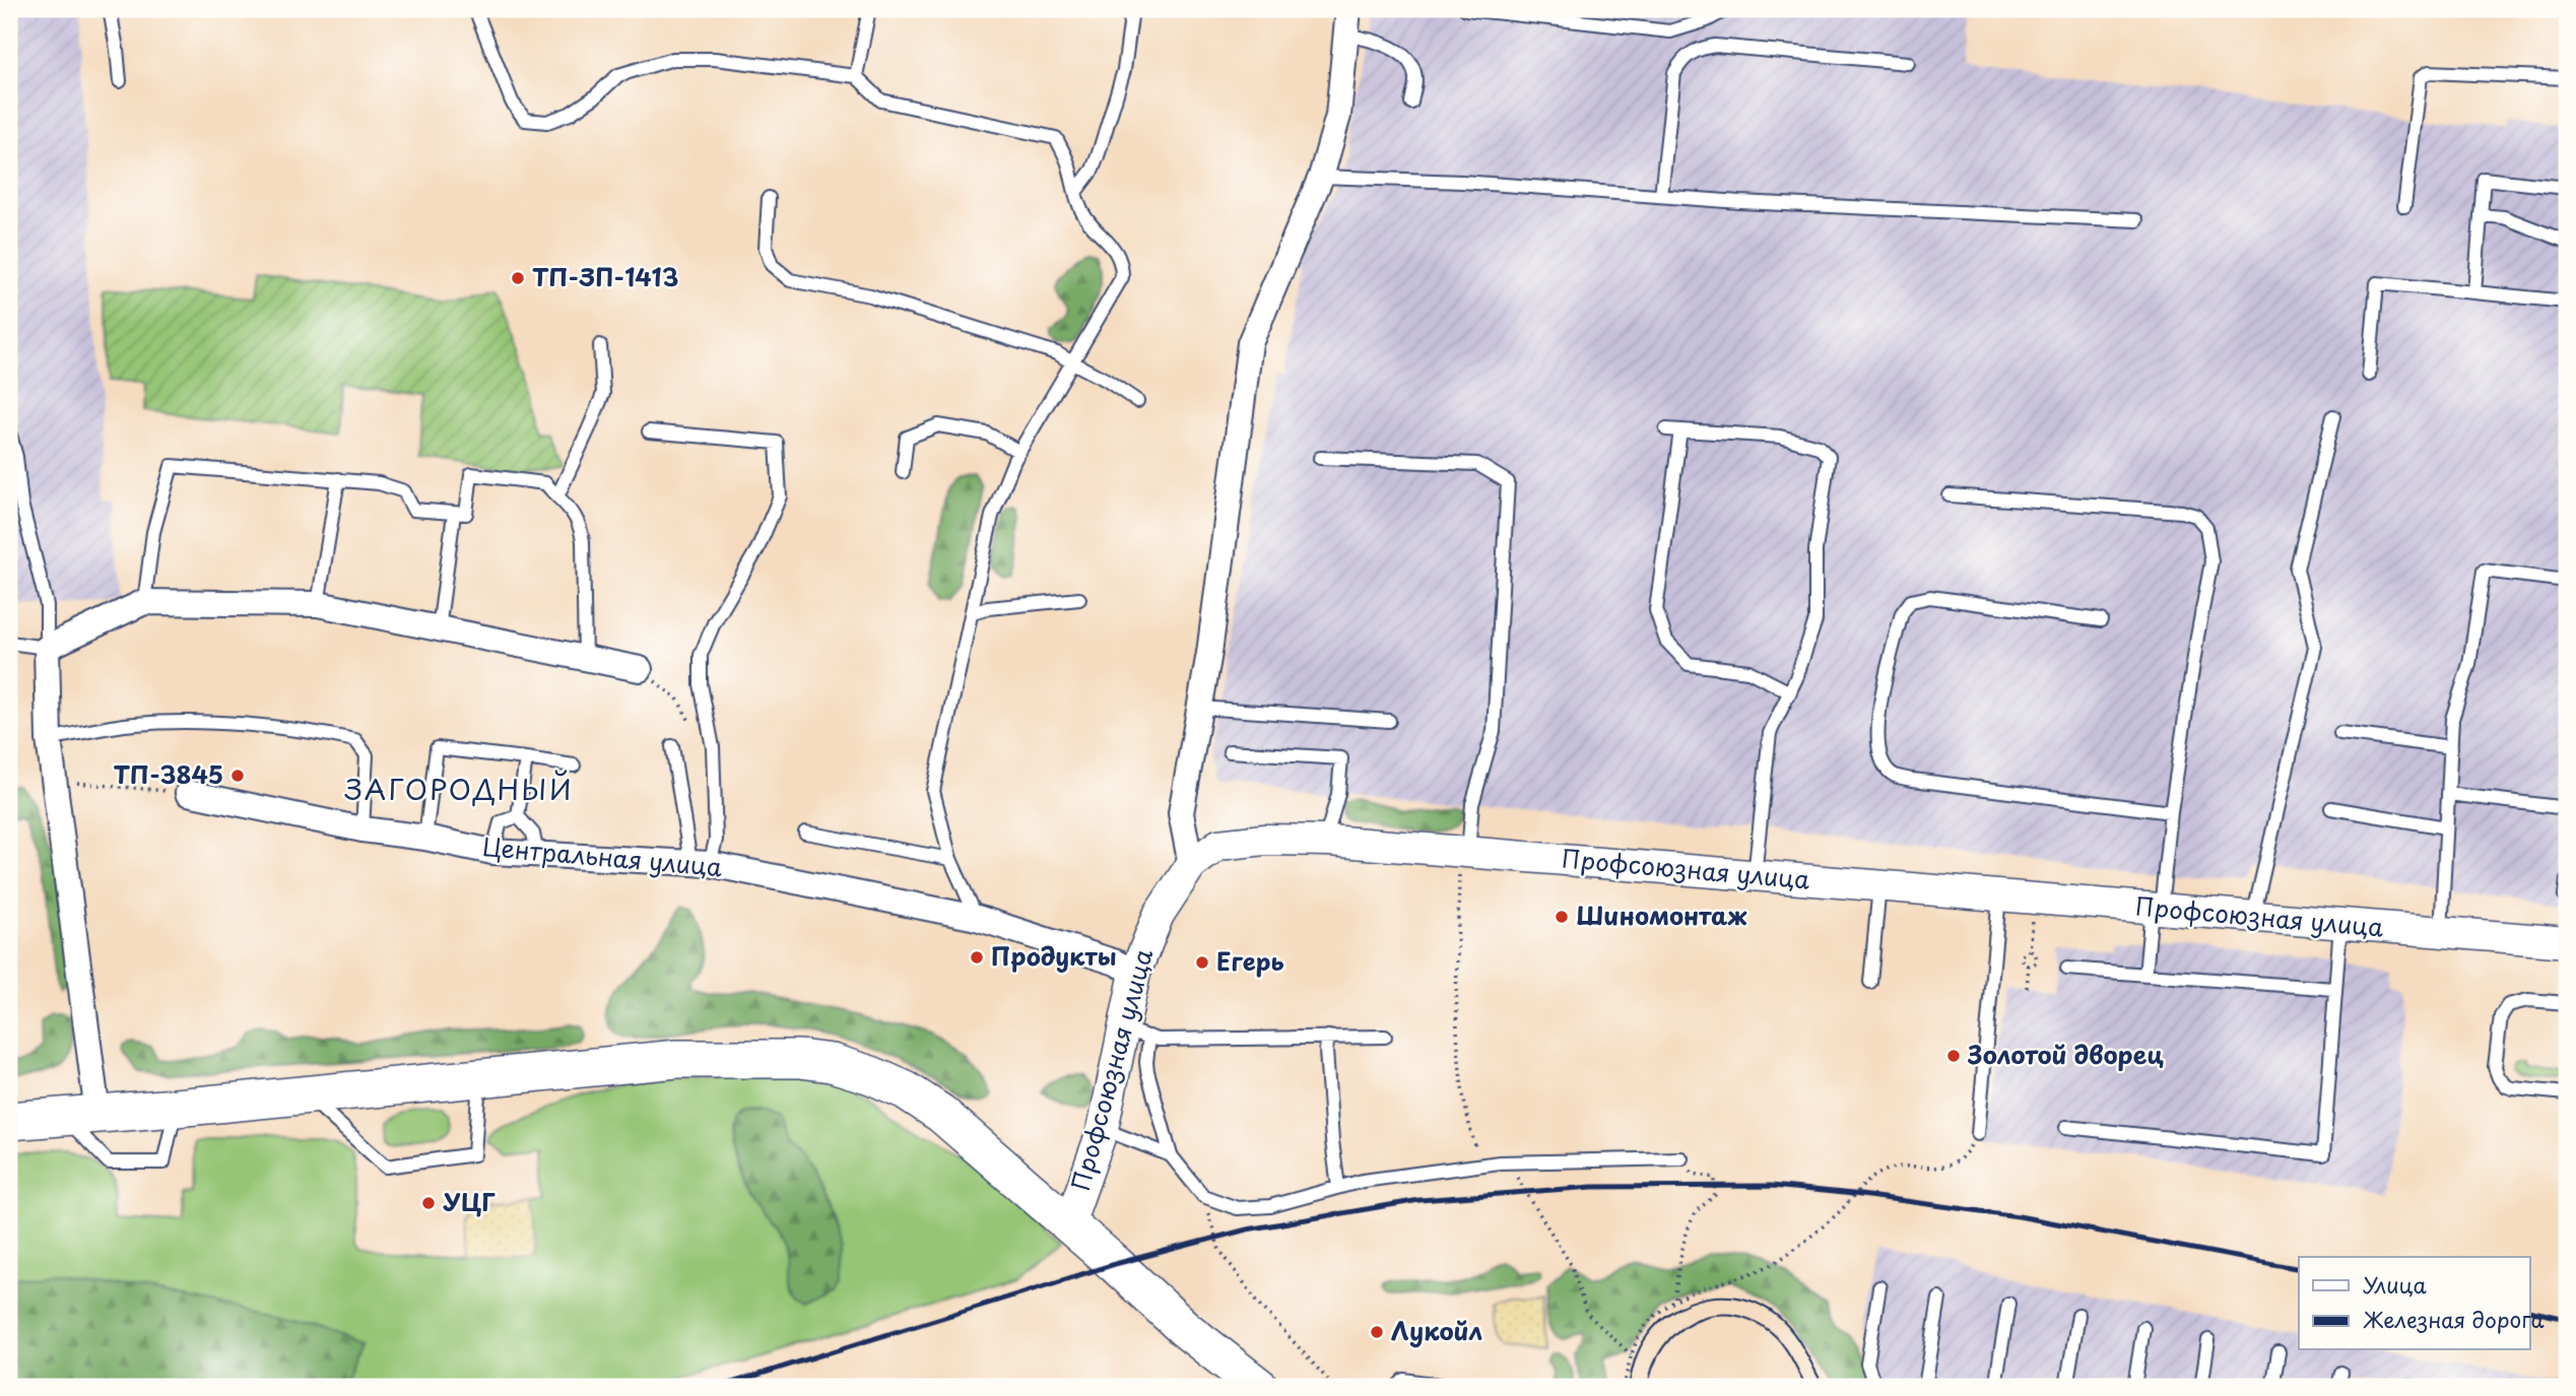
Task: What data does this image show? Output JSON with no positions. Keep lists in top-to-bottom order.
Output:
{
  "streets": {
    "street": ["Центральная улица", "Профсоюзная улица"]
  },
  "crossings": [
    ["Центральная улица", "Профсоюзная улица"]
  ],
  "districts": ["ЗАГОРОДНЫЙ"],
  "places": [
    "ТП-ЗП-1413",
    "ТП-3845",
    "Шиномонтаж",
    "Продукты",
    "Егерь",
    "Золотой дворец",
    "УЦГ",
    "Лукойл"
  ],
  "legend": ["Улица", "Железная дорога"]
}
